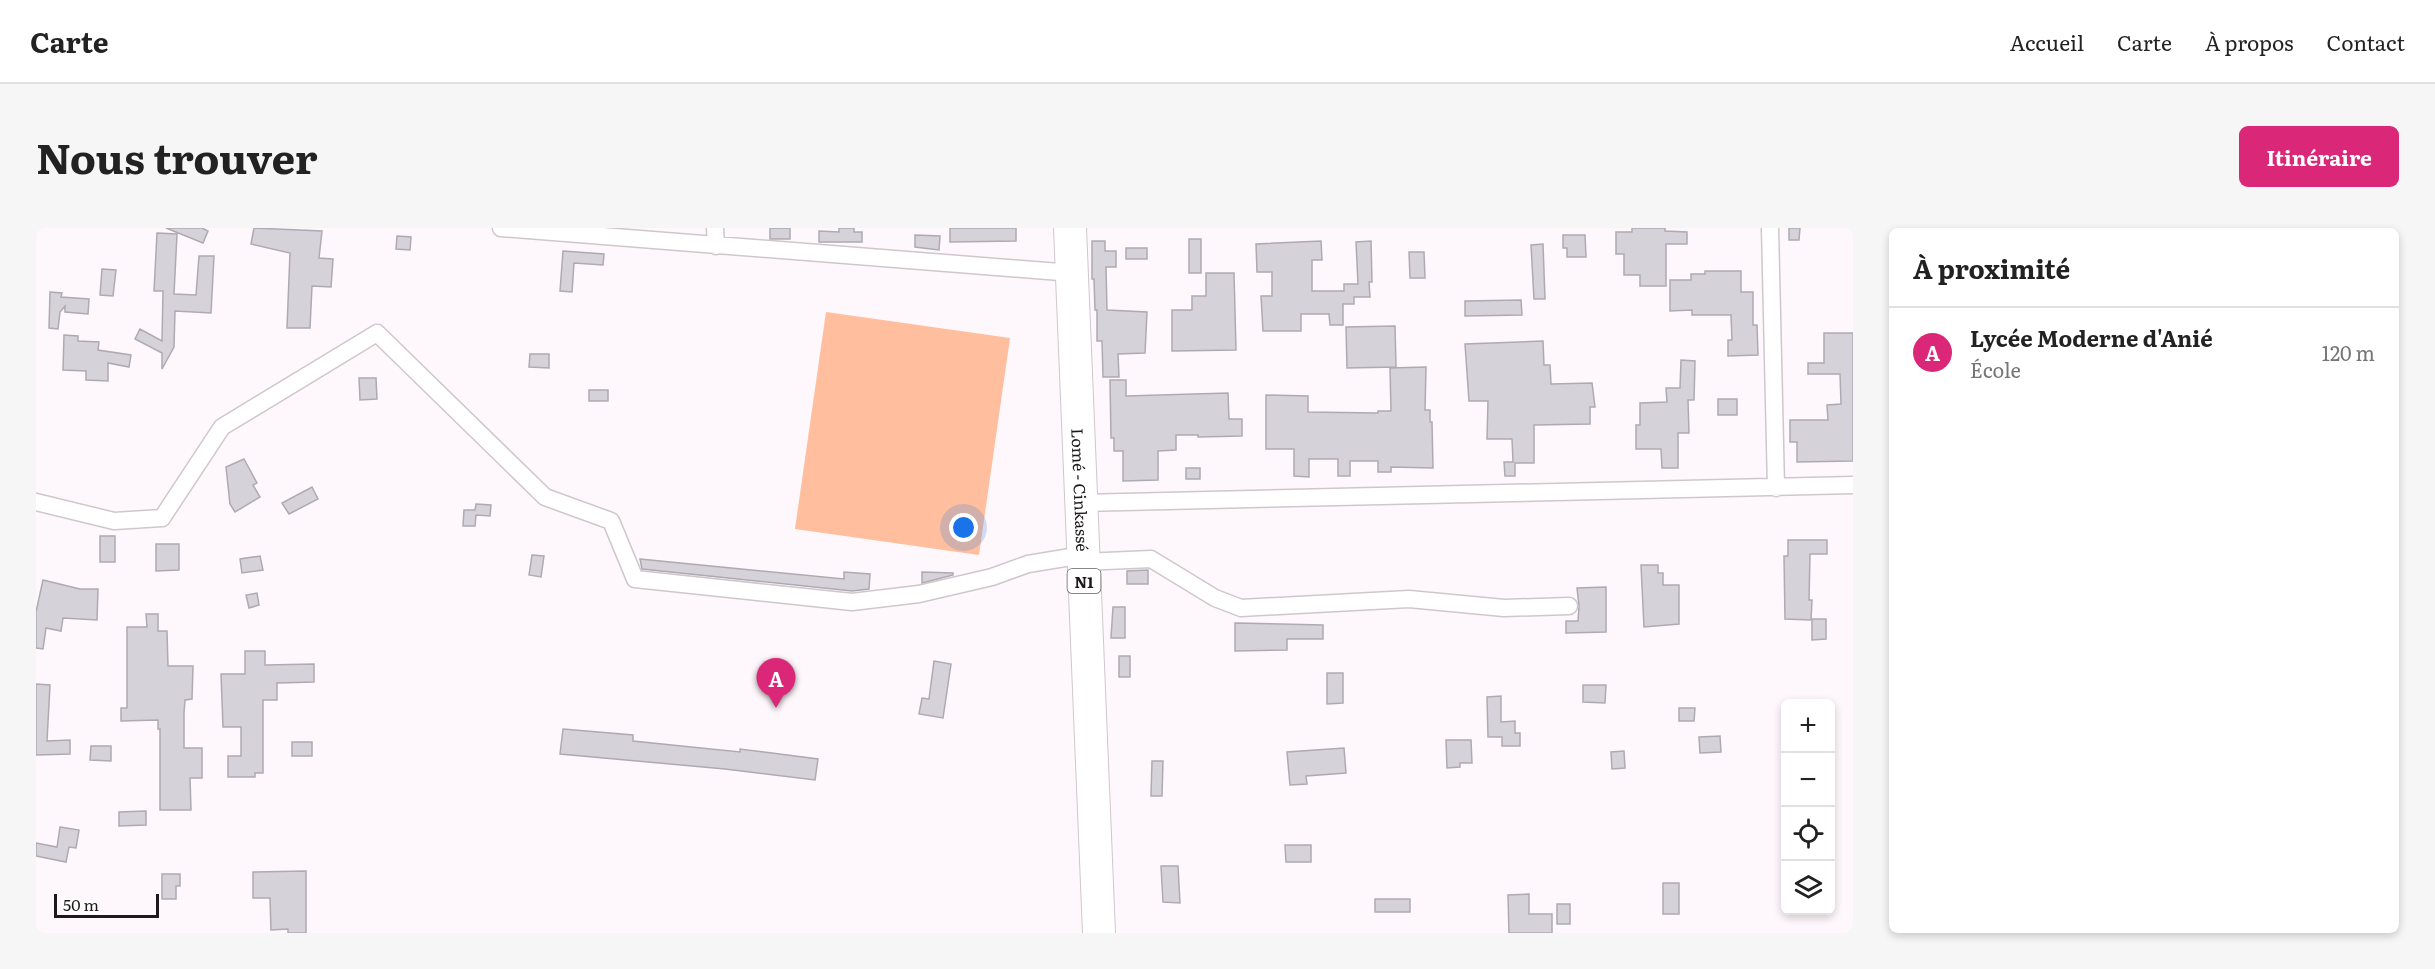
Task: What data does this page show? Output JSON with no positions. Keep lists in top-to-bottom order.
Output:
{
  "streets": {
    "highway": ["Lomé - Cinkassé", "N1"]
  },
  "scale_bar": "50 m",
  "page": {
    "header": "Carte",
    "nav": [
      "Accueil",
      "Carte",
      "À propos",
      "Contact"
    ],
    "title": "Nous trouver",
    "buttons": "Itinéraire",
    "heading": "À proximité",
    "list": [
      {
        "mark": "A",
        "name": "Lycée Moderne d'Anié",
        "note": "École",
        "value": "120 m"
      }
    ],
    "pins": "A",
    "map_buttons": ["+", "−"],
    "scale": "50 m"
  }
}
